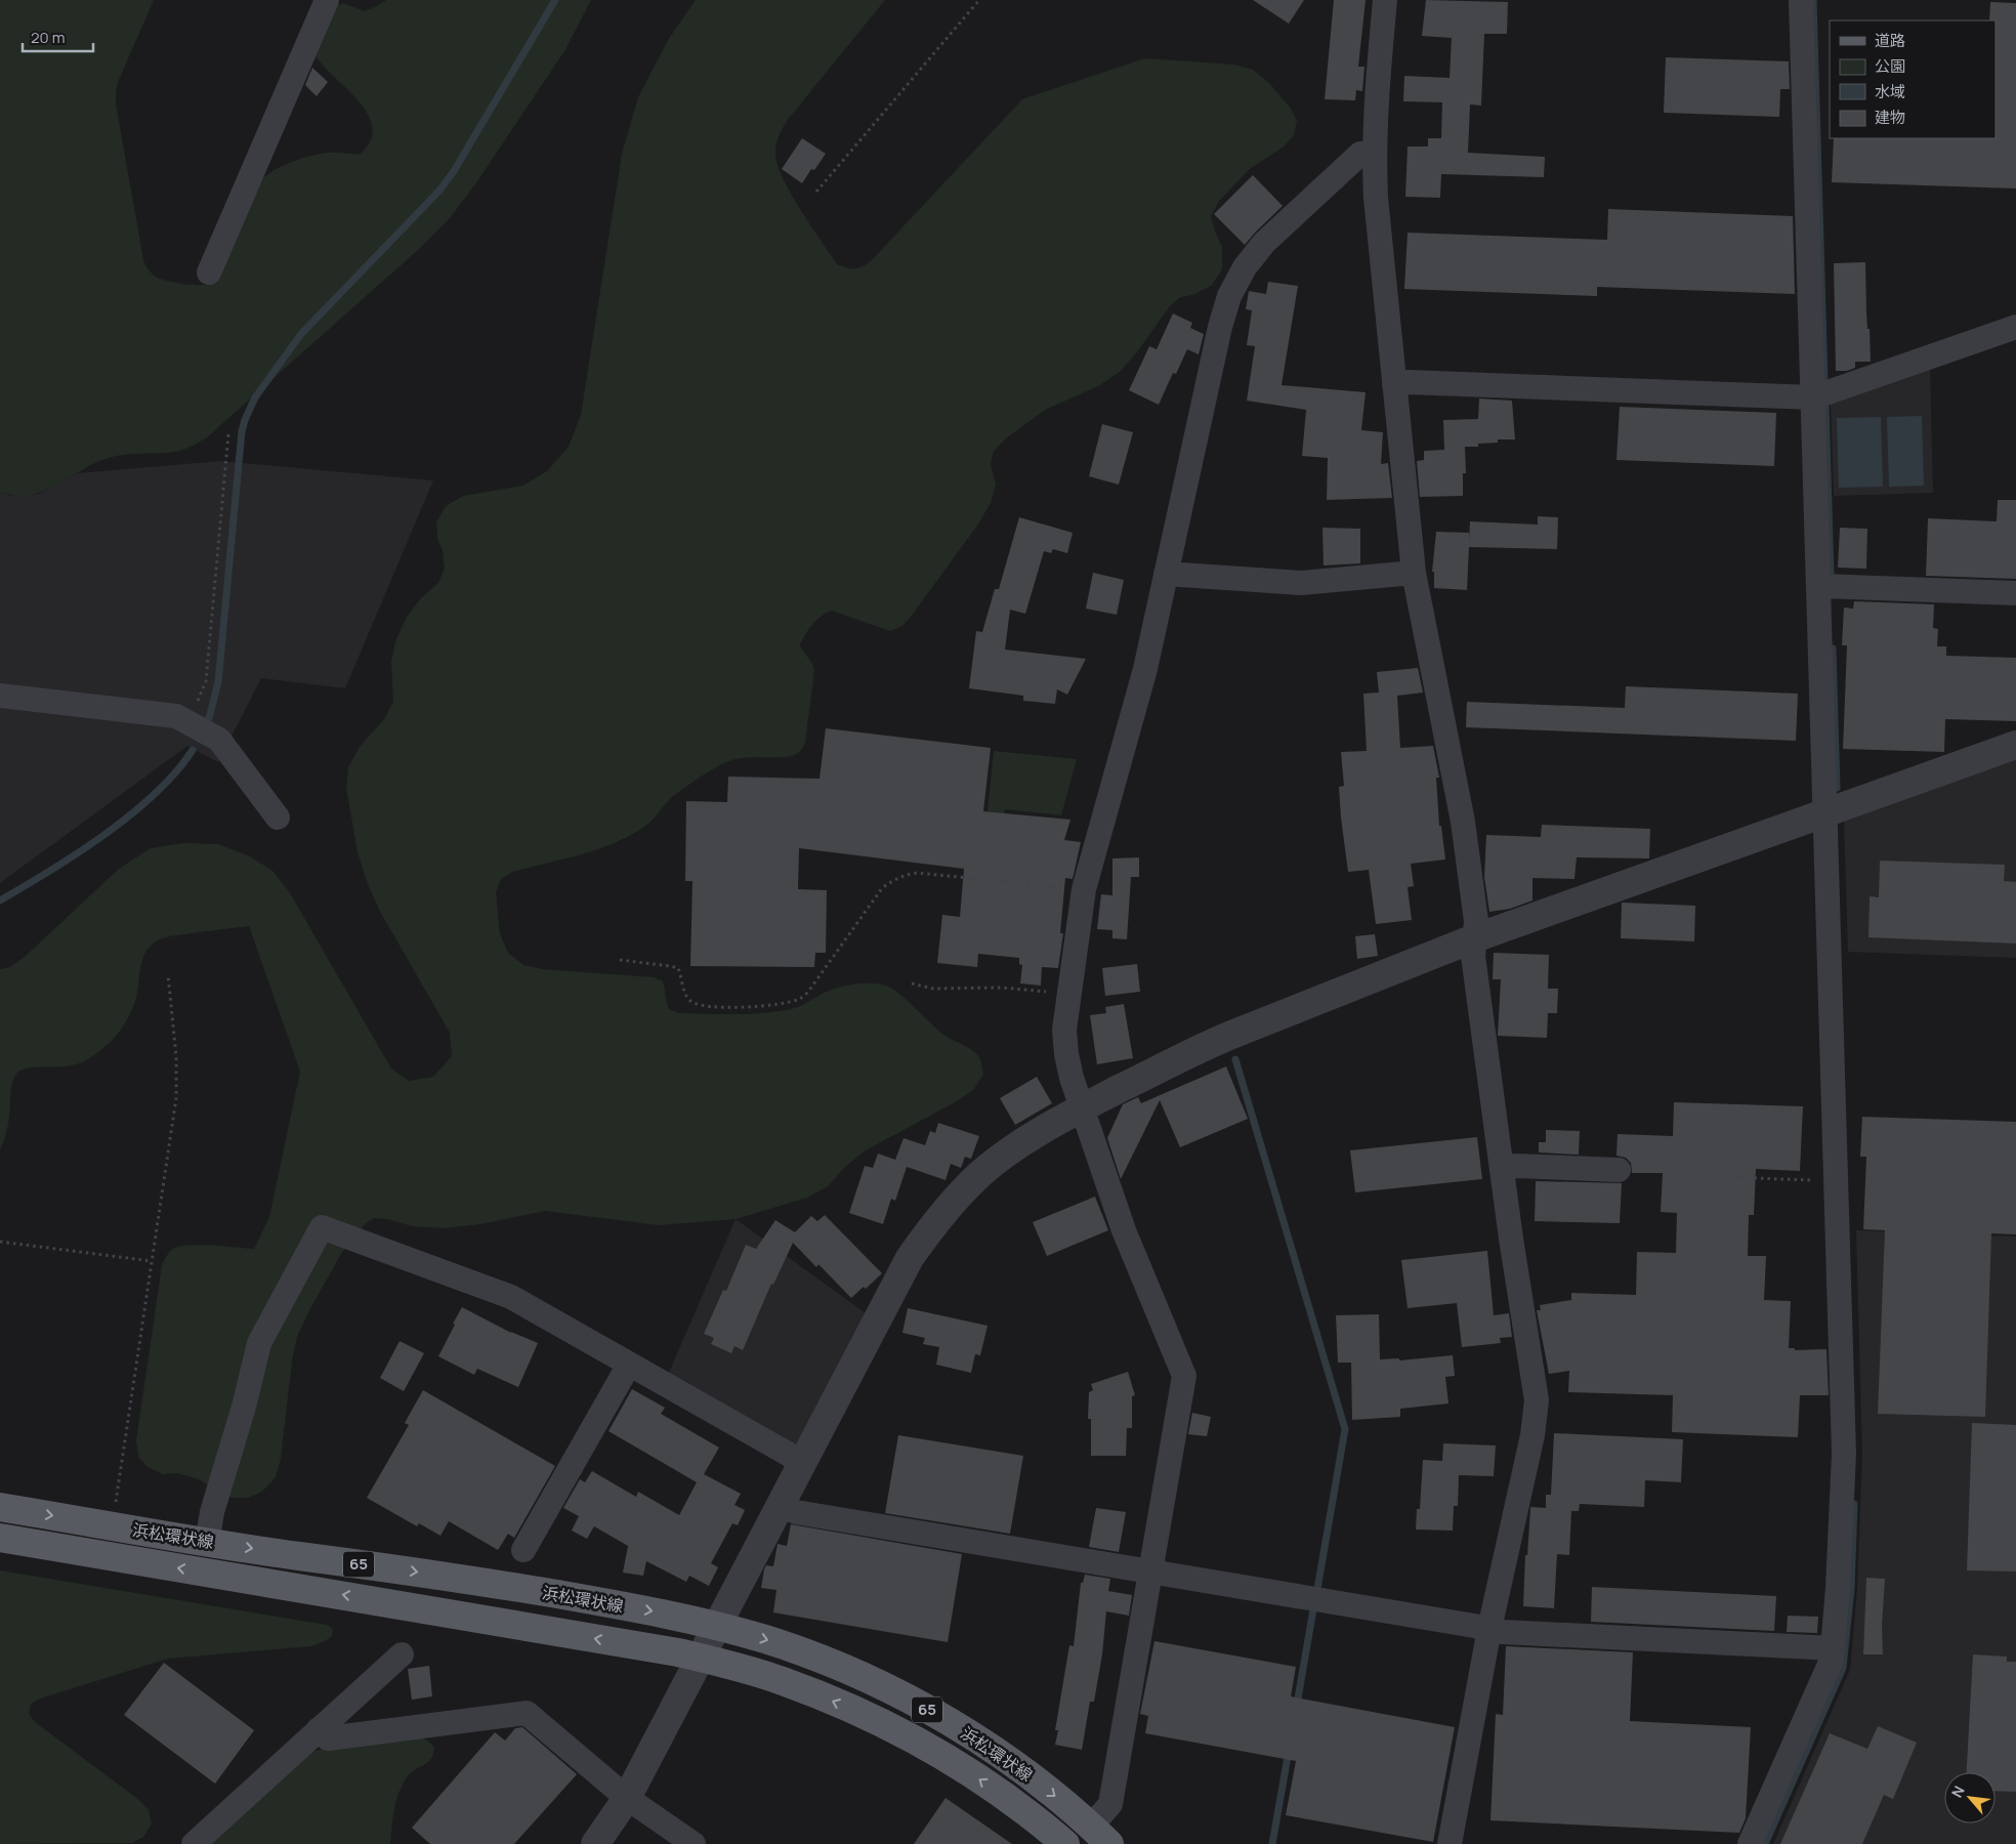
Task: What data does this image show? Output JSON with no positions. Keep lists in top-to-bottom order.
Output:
{
  "streets": {
    "main road": ["浜松環状線", "65"]
  },
  "legend": [
    "道路",
    "公園",
    "水域",
    "建物"
  ],
  "scale_bar": "20 m",
  "north": "top left"
}
